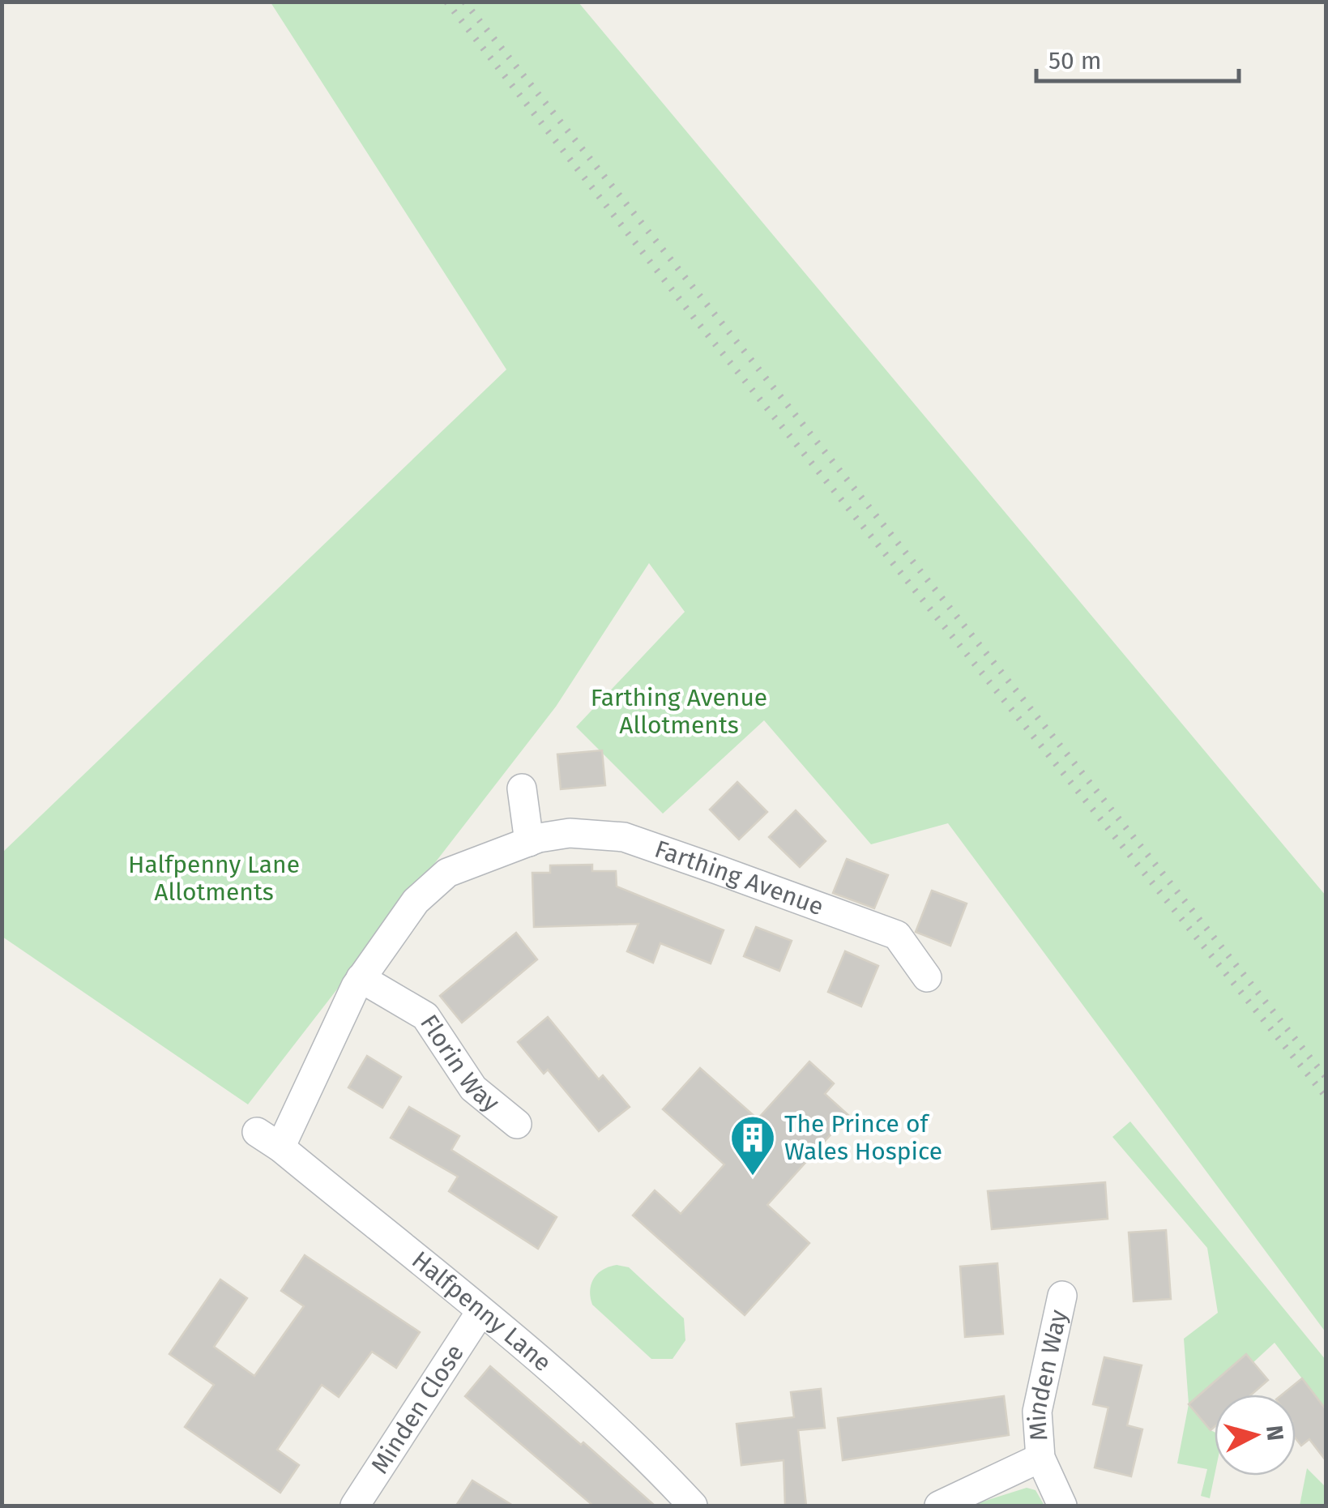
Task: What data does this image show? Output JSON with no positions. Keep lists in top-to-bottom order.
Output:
{
  "streets": {
    "street": [
      "Farthing Avenue",
      "Florin Way",
      "Halfpenny Lane",
      "Minden Way",
      "Minden Close"
    ]
  },
  "crossings": [
    ["Farthing Avenue", "Florin Way"],
    ["Farthing Avenue", "Halfpenny Lane"],
    ["Halfpenny Lane", "Minden Close"]
  ],
  "parks": ["Farthing Avenue Allotments", "Halfpenny Lane Allotments"],
  "places": {
    "building": ["The Prince of Wales Hospice"]
  },
  "scale_bar": "50 m",
  "north": "right"
}
